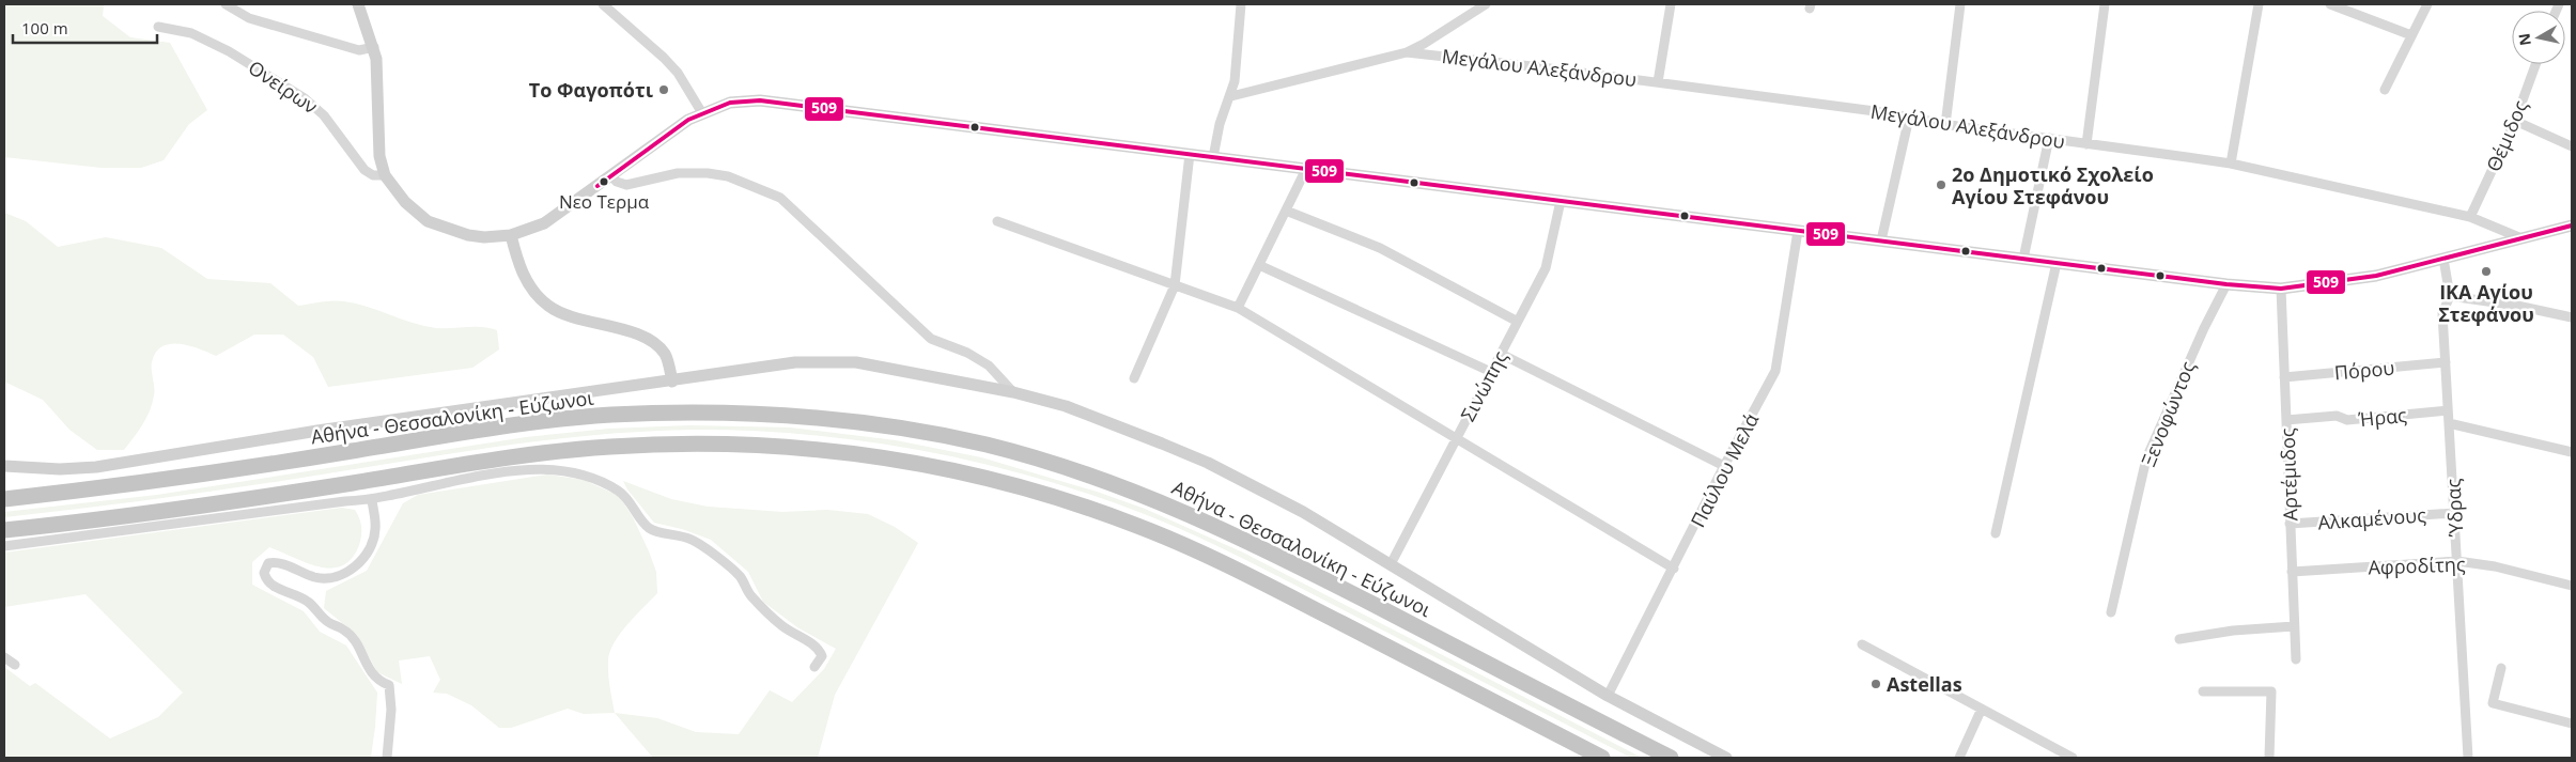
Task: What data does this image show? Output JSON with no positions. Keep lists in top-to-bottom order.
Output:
{
  "streets": {
    "highway": ["Αθήνα - Θεσσαλονίκη - Εύζωνοι"],
    "street": [
      "Μεγάλου Αλεξάνδρου",
      "Ονείρων",
      "Θέμιδος",
      "Πόρου",
      "Σινώπης",
      "Ξενοφώντος",
      "Ήρας",
      "Παύλου Μελά",
      "Αρτέμιδος",
      "Ύδρας",
      "Αλκαμένους",
      "Αφροδίτης"
    ]
  },
  "crossings": [
    ["Μεγάλου Αλεξάνδρου", "Θέμιδος"],
    ["Πόρου", "Αρτέμιδος"],
    ["Πόρου", "Ύδρας"],
    ["Ήρας", "Αρτέμιδος"],
    ["Ήρας", "Ύδρας"],
    ["Αρτέμιδος", "Αλκαμένους"],
    ["Αρτέμιδος", "Αφροδίτης"],
    ["Ύδρας", "Αλκαμένους"],
    ["Ύδρας", "Αφροδίτης"]
  ],
  "places": [
    "Το Φαγοπότι",
    "Νεο Τερμα",
    "2ο Δημοτικό Σχολείο Αγίου Στεφάνου",
    "ΙΚΑ Αγίου Στεφάνου",
    "Astellas"
  ],
  "lines": ["transit line 509"],
  "scale_bar": "100 m",
  "north": "left"
}
